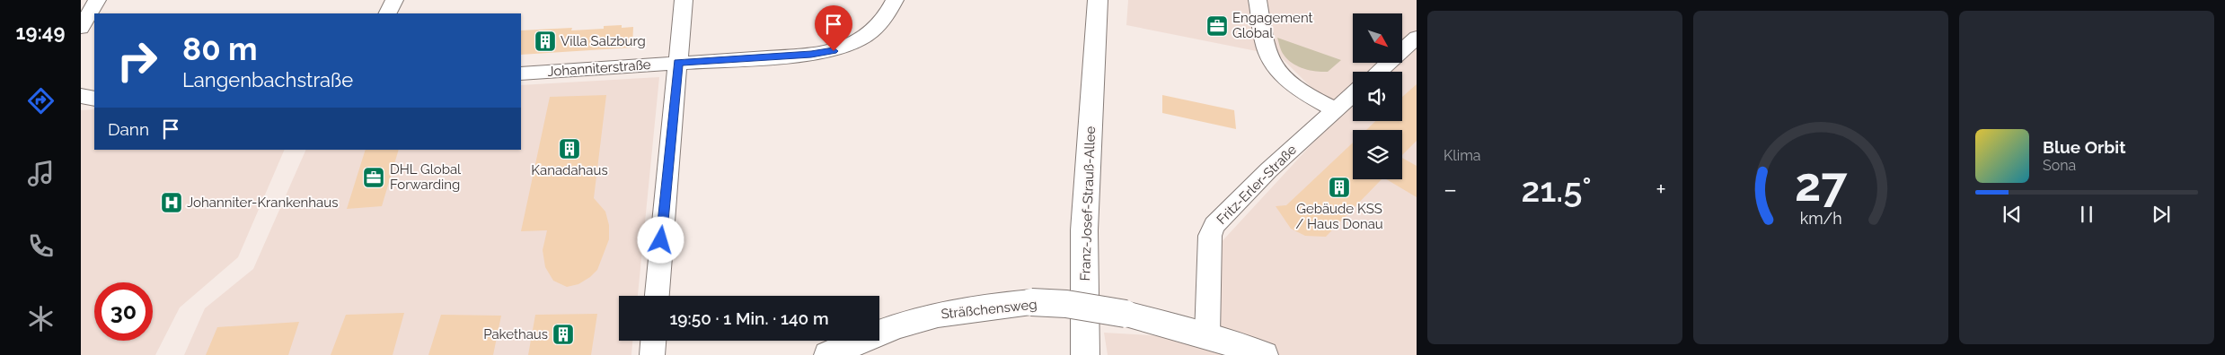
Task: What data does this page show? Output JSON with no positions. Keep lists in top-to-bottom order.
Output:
{
  "streets": {
    "main road": ["Franz-Josef-Strauß-Allee", "Sträßchensweg"],
    "street": ["Johanniterstraße", "Fritz-Erler-Straße"]
  },
  "crossings": [
    ["Fritz-Erler-Straße", "Sträßchensweg"]
  ],
  "places": {
    "office": ["Engagement Global", "DHL Global Forwarding"],
    "building": [
      "Villa Salzburg",
      "Kanadahaus",
      "Gebäude KSS / Haus Donau",
      "Pakethaus"
    ],
    "hospital": ["Johanniter-Krankenhaus"]
  },
  "north": "bottom right",
  "page": {
    "tabs": "19:49",
    "tile": "Klima",
    "turn": ["80 m", "Langenbachstraße"],
    "then": "Dann",
    "song": ["Blue Orbit", "Sona"],
    "heat": ["−", "21.5°", "+"],
    "limit": "30",
    "trip": "19:50 · 1 Min. · 140 m",
    "gauge": ["27", "km/h"]
  }
}
